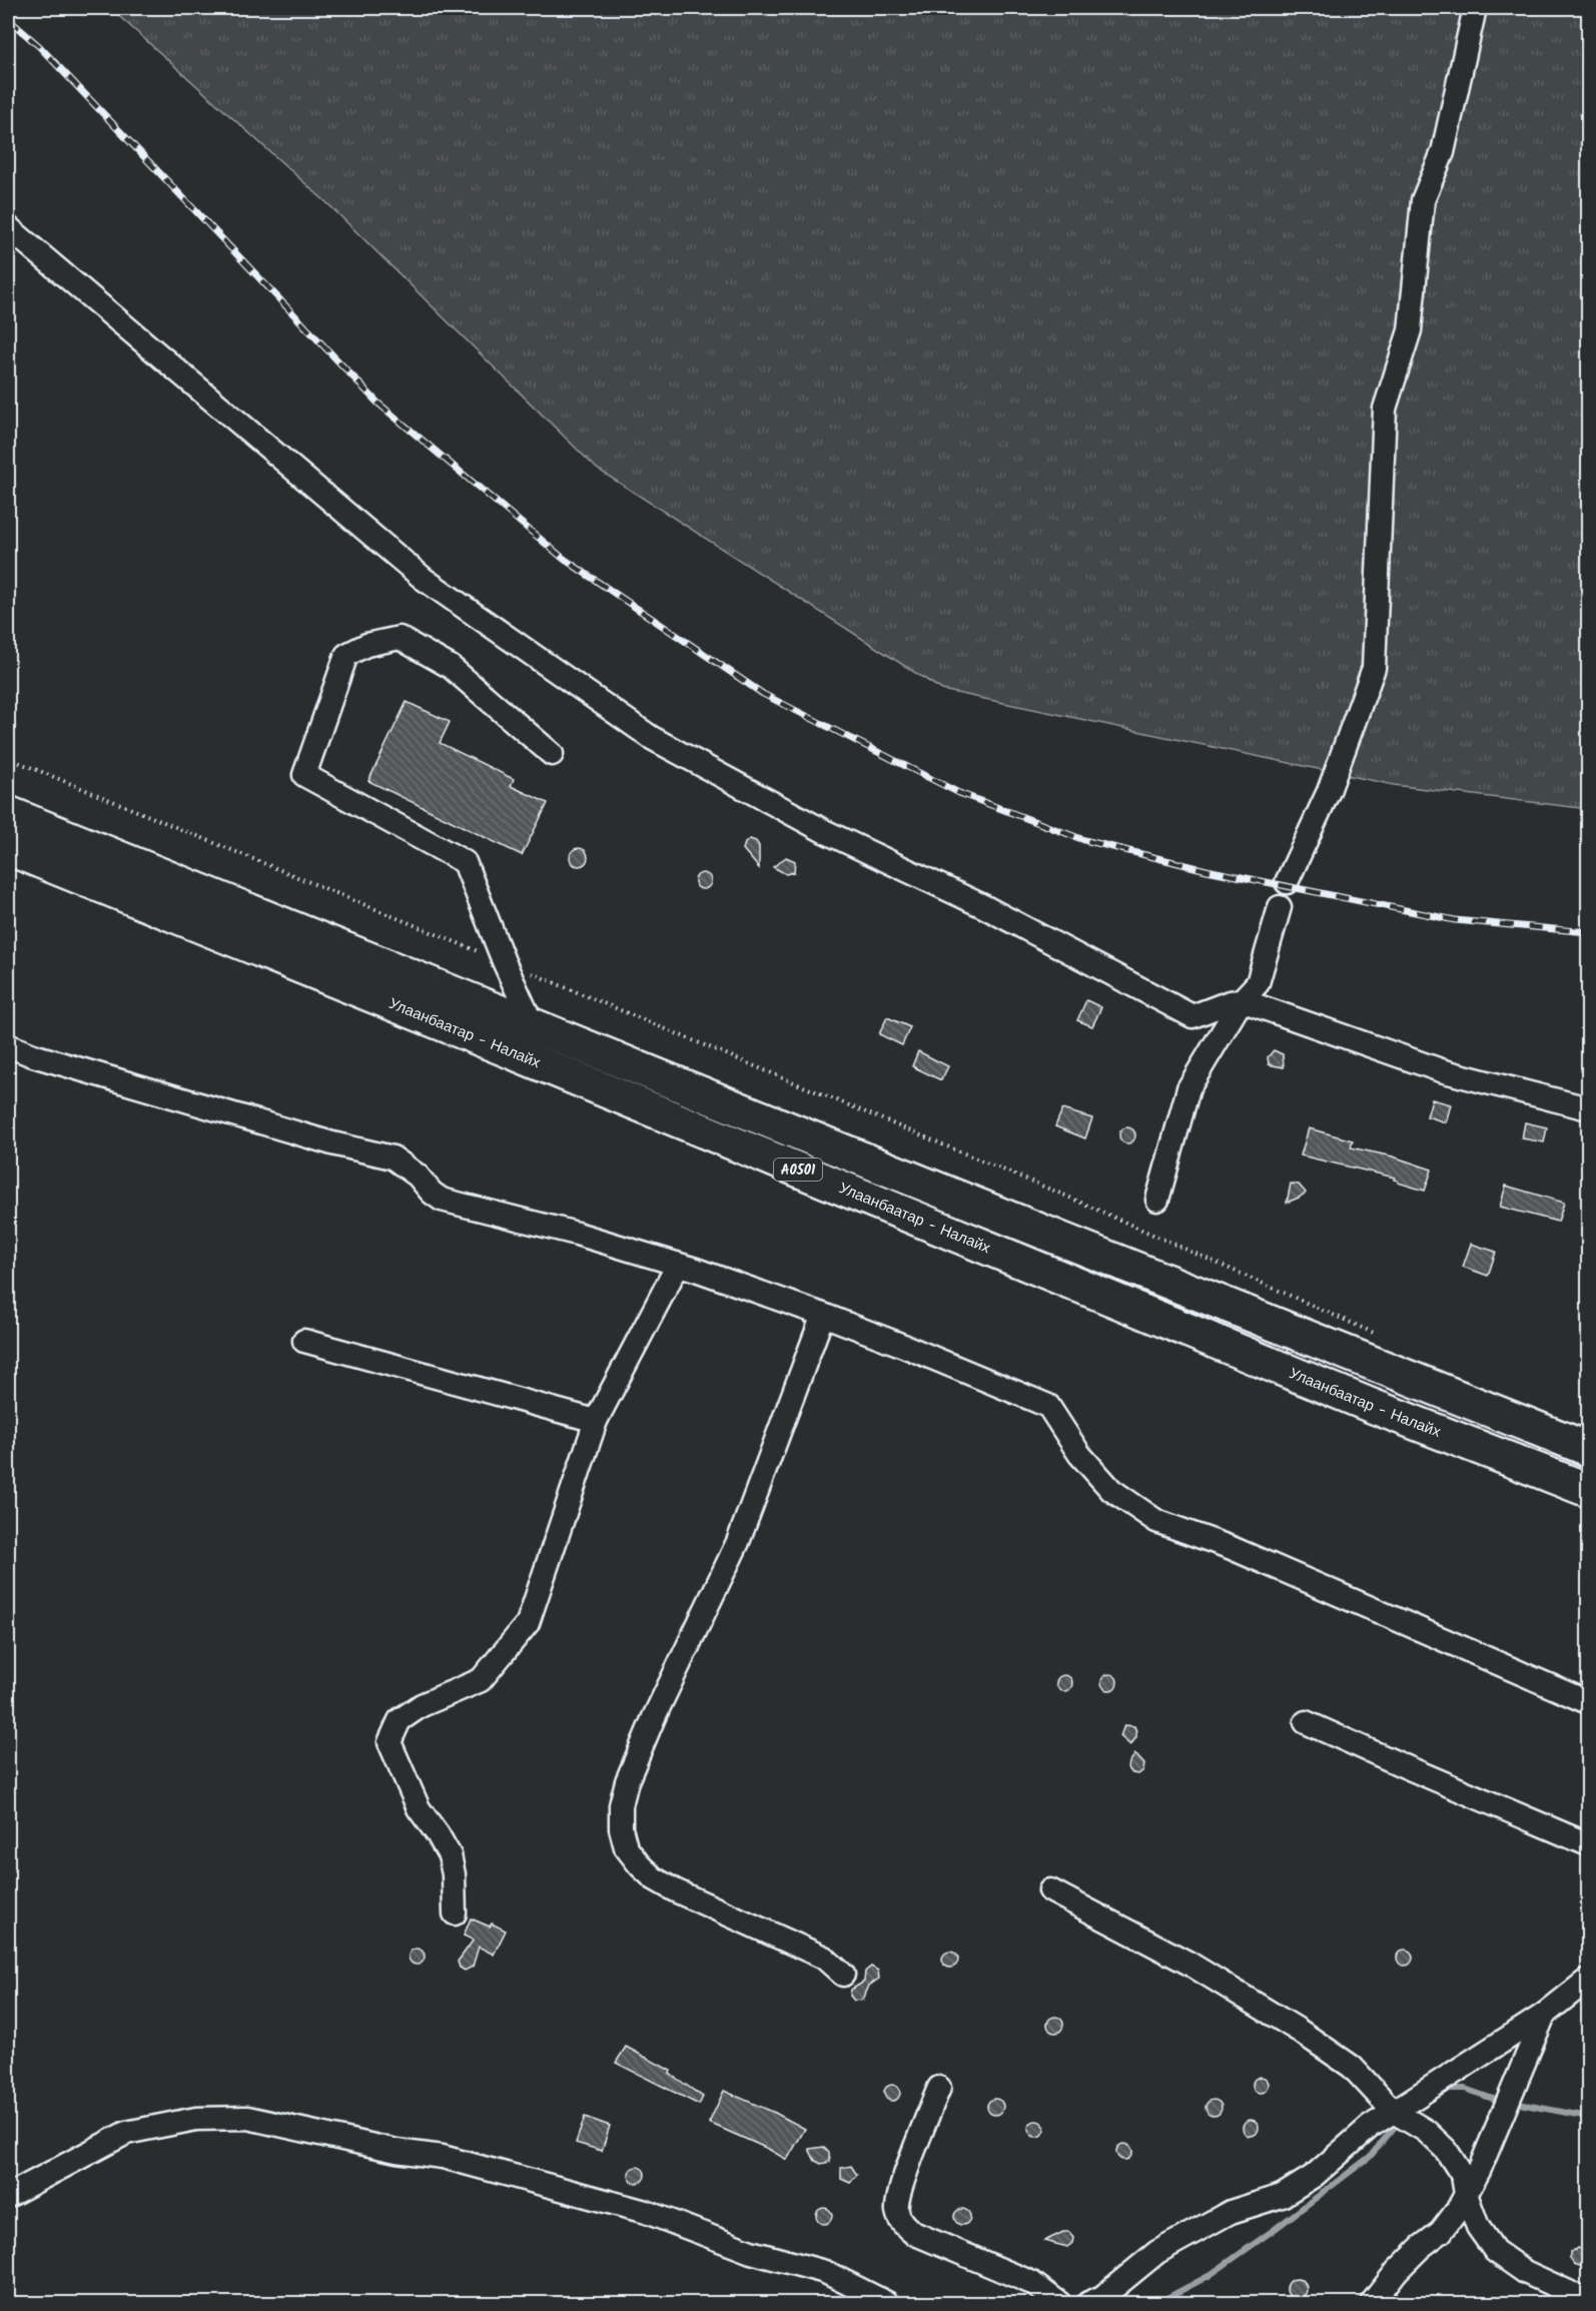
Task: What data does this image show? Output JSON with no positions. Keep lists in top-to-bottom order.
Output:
{
  "streets": {
    "highway": ["Улаанбаатар - Налайх", "A0501"]
  }
}
